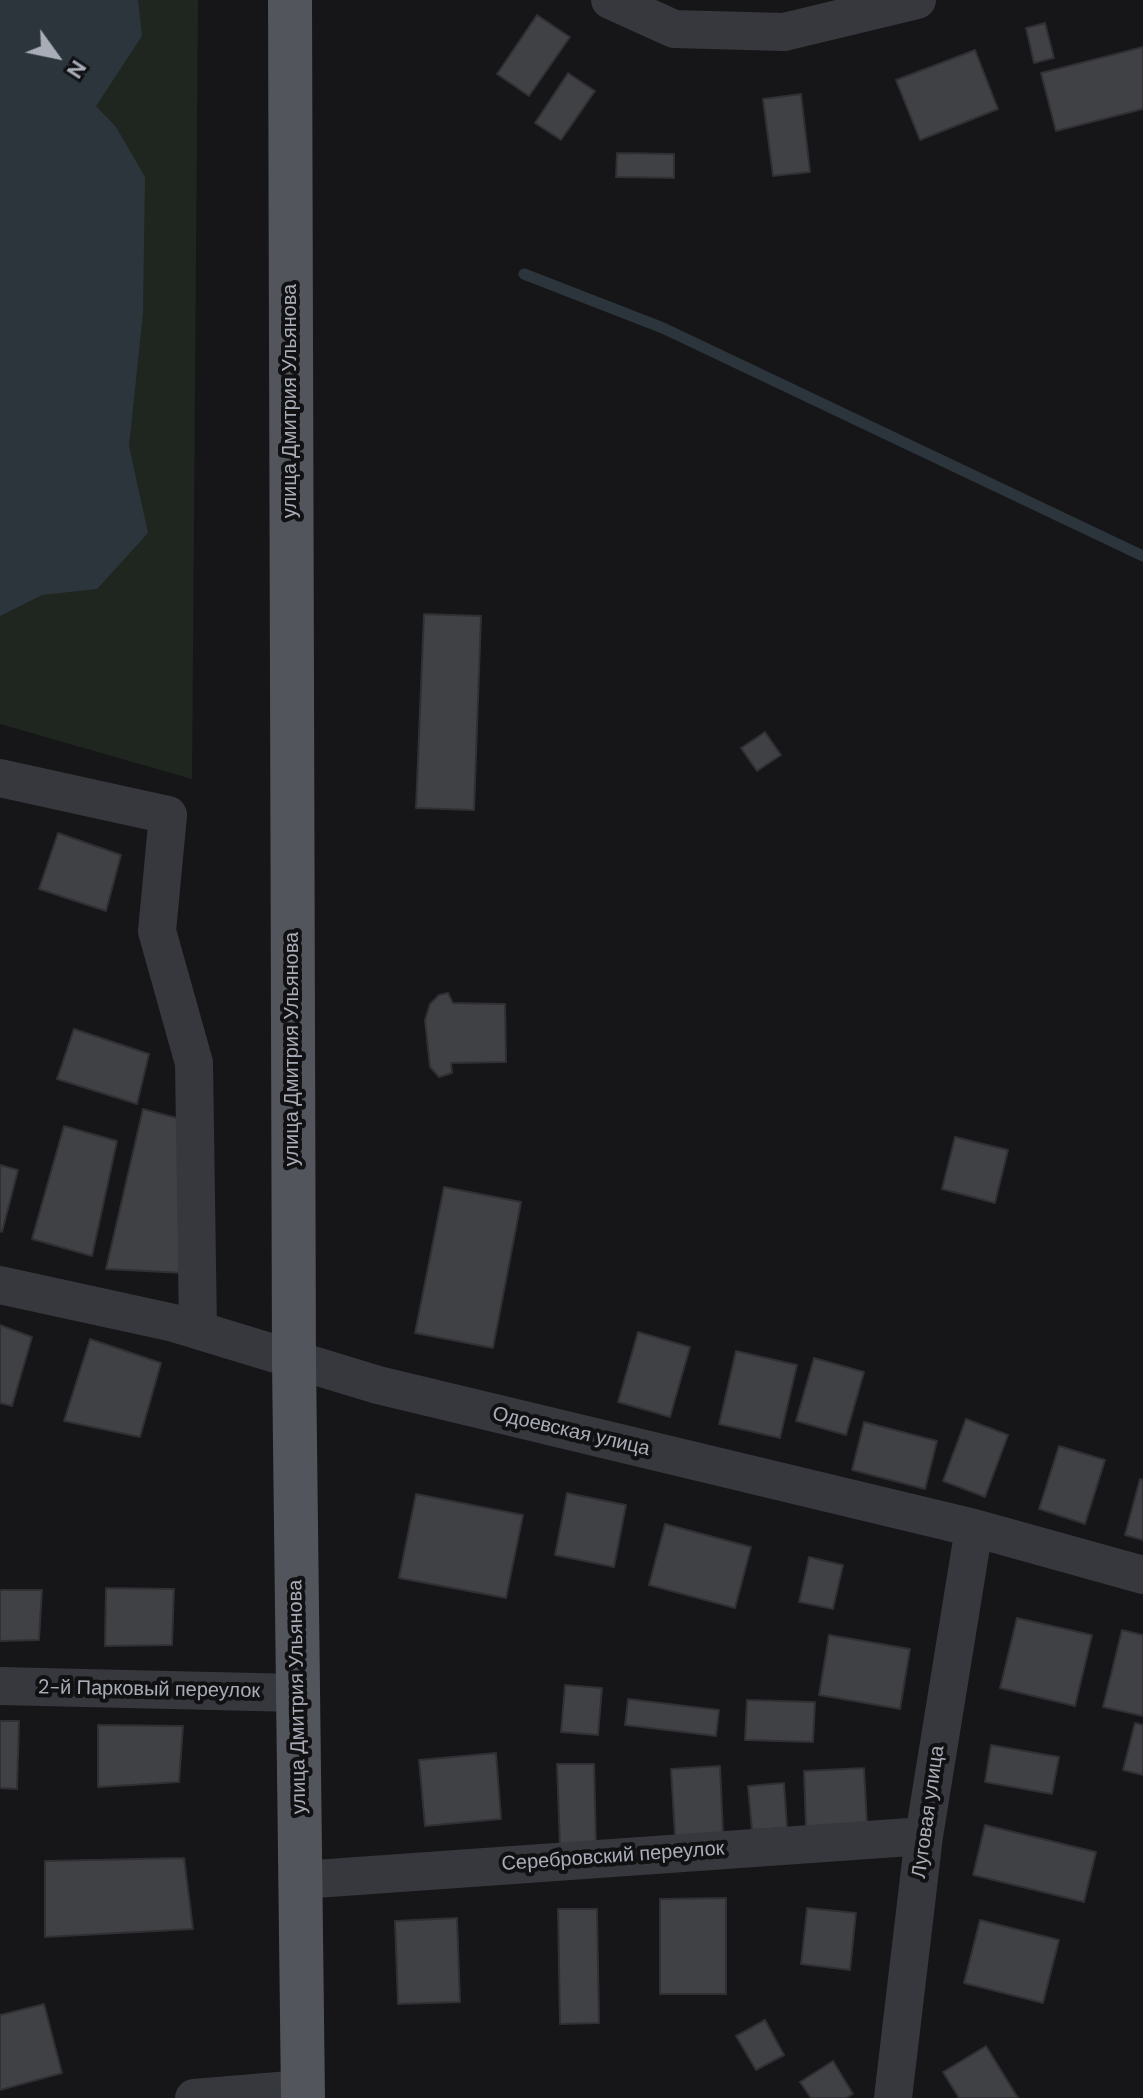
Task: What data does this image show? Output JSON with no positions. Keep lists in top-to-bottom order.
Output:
{
  "streets": {
    "main road": ["улица Дмитрия Ульянова"],
    "street": [
      "Одоевская улица",
      "2-й Парковый переулок",
      "Луговая улица",
      "Серебровский переулок"
    ]
  },
  "crossings": [
    ["улица Дмитрия Ульянова", "Одоевская улица"],
    ["улица Дмитрия Ульянова", "2-й Парковый переулок"],
    ["улица Дмитрия Ульянова", "Серебровский переулок"],
    ["Одоевская улица", "Луговая улица"],
    ["Луговая улица", "Серебровский переулок"]
  ],
  "north": "bottom right"
}
